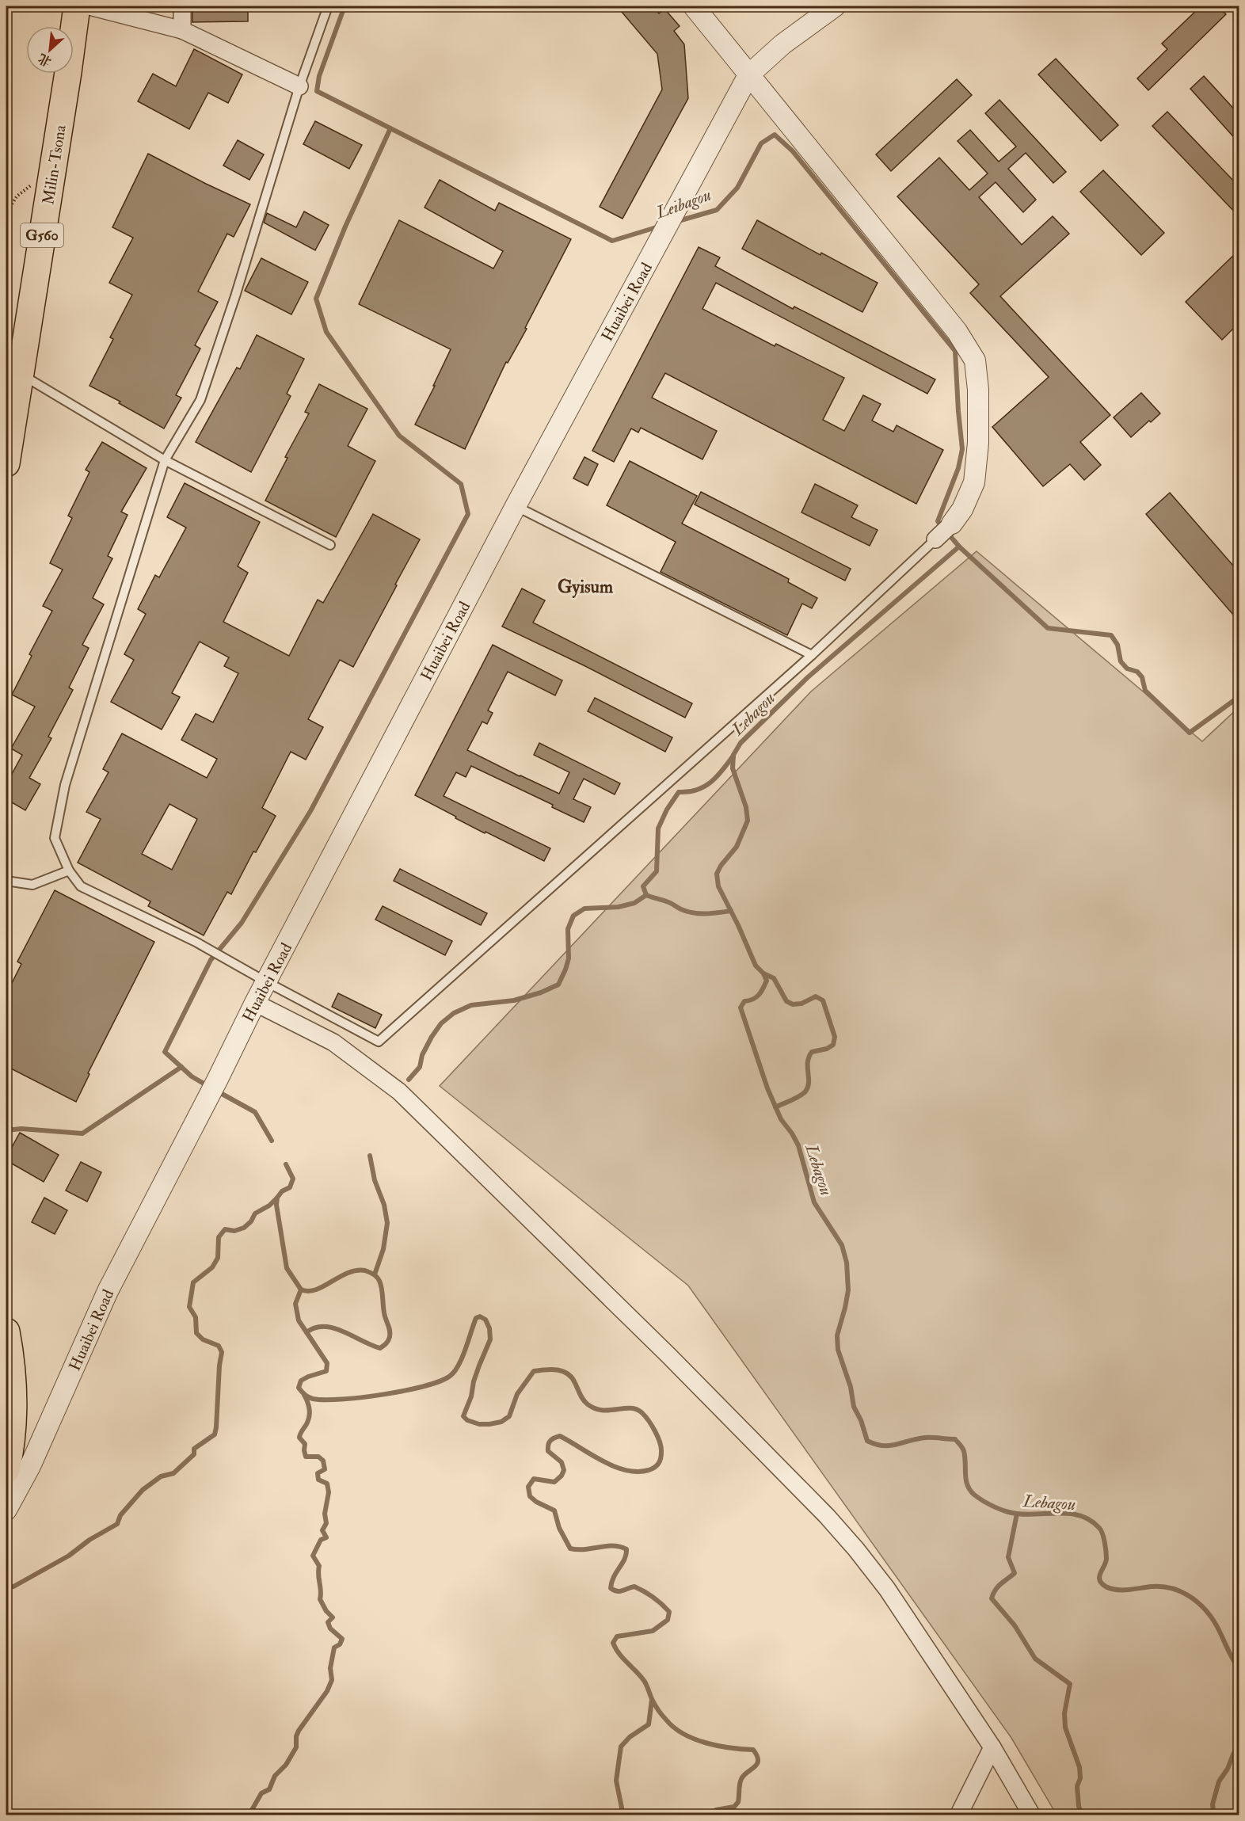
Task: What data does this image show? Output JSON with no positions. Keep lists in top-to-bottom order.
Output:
{
  "streets": {
    "highway": ["Milin-Tsona", "G560"],
    "street": ["Huaibei Road"]
  },
  "districts": ["Gyisum"],
  "water": ["Leibagou", "Lebagou"],
  "north": "bottom left"
}
